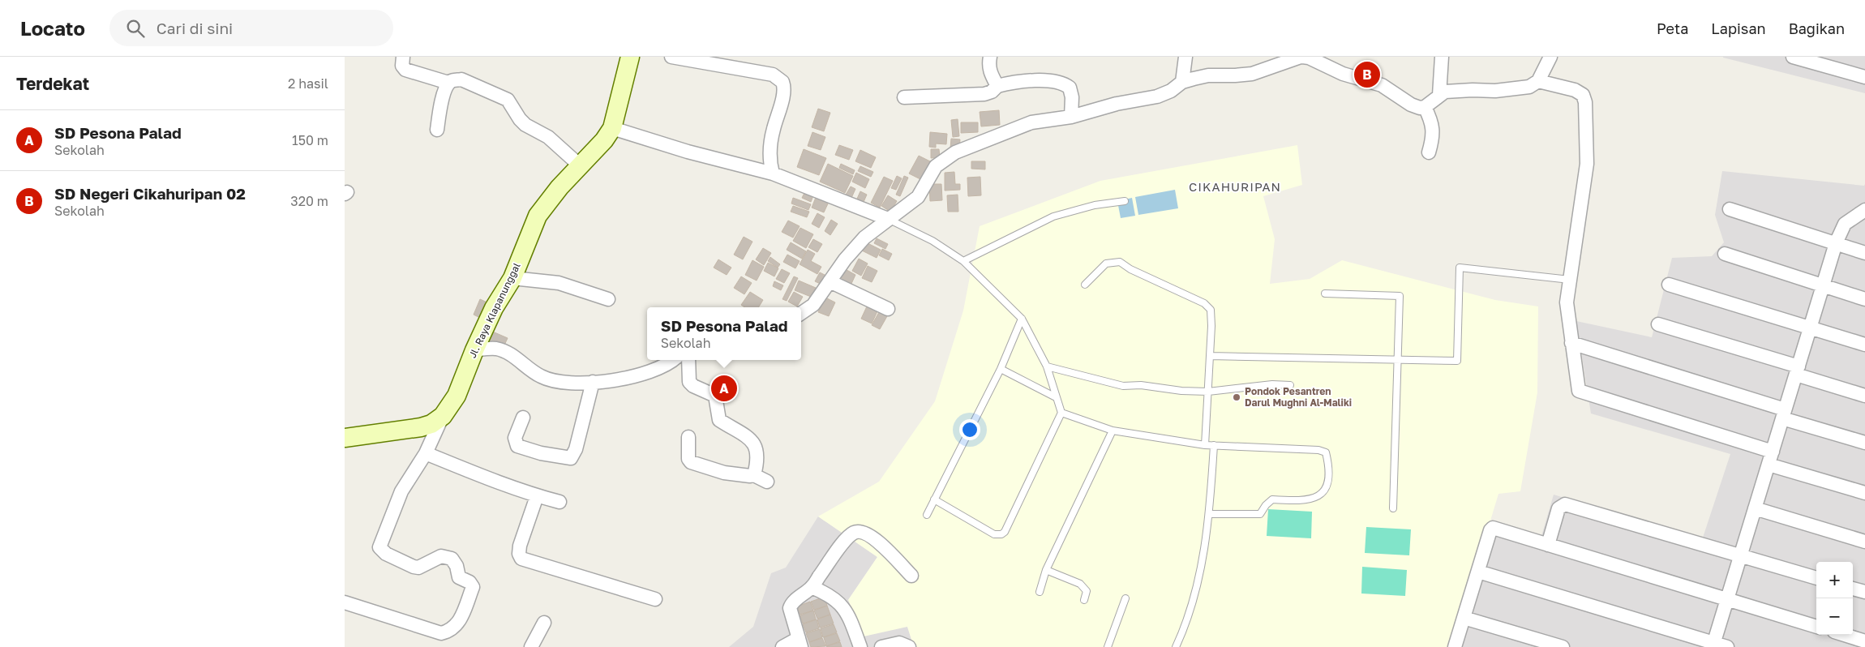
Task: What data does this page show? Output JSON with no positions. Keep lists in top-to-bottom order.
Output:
{
  "streets": {
    "street": ["Jl. Raya Klapanunggal"]
  },
  "districts": ["CIKAHURIPAN"],
  "places": ["Pondok Pesantren Darul Mughni Al-Maliki"],
  "page": {
    "header": "Locato",
    "search": "Cari di sini",
    "nav": ["Peta", "Lapisan", "Bagikan"],
    "heading": ["Terdekat", "2 hasil"],
    "pins": ["B", "A"],
    "list": [
      {
        "mark": "A",
        "name": "SD Pesona Palad",
        "note": "Sekolah",
        "value": "150 m"
      },
      {
        "mark": "B",
        "name": "SD Negeri Cikahuripan 02",
        "note": "Sekolah",
        "value": "320 m"
      }
    ],
    "popup": ["SD Pesona Palad", "Sekolah"],
    "map_buttons": ["+", "−"]
  }
}
